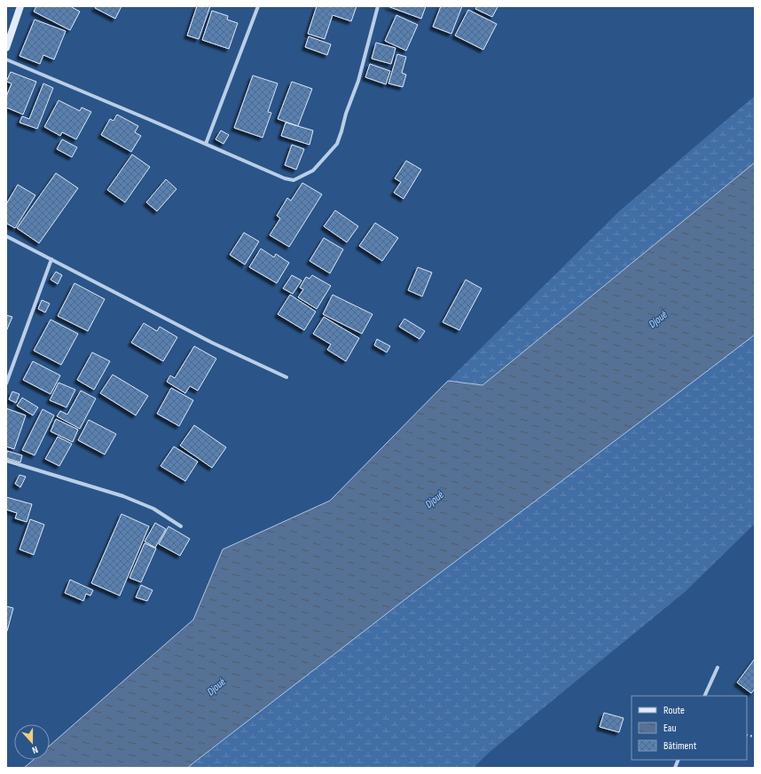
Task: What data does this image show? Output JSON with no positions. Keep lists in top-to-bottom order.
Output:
{
  "water": ["Djoué"],
  "legend": ["Route", "Eau", "Bâtiment"],
  "north": "bottom"
}
